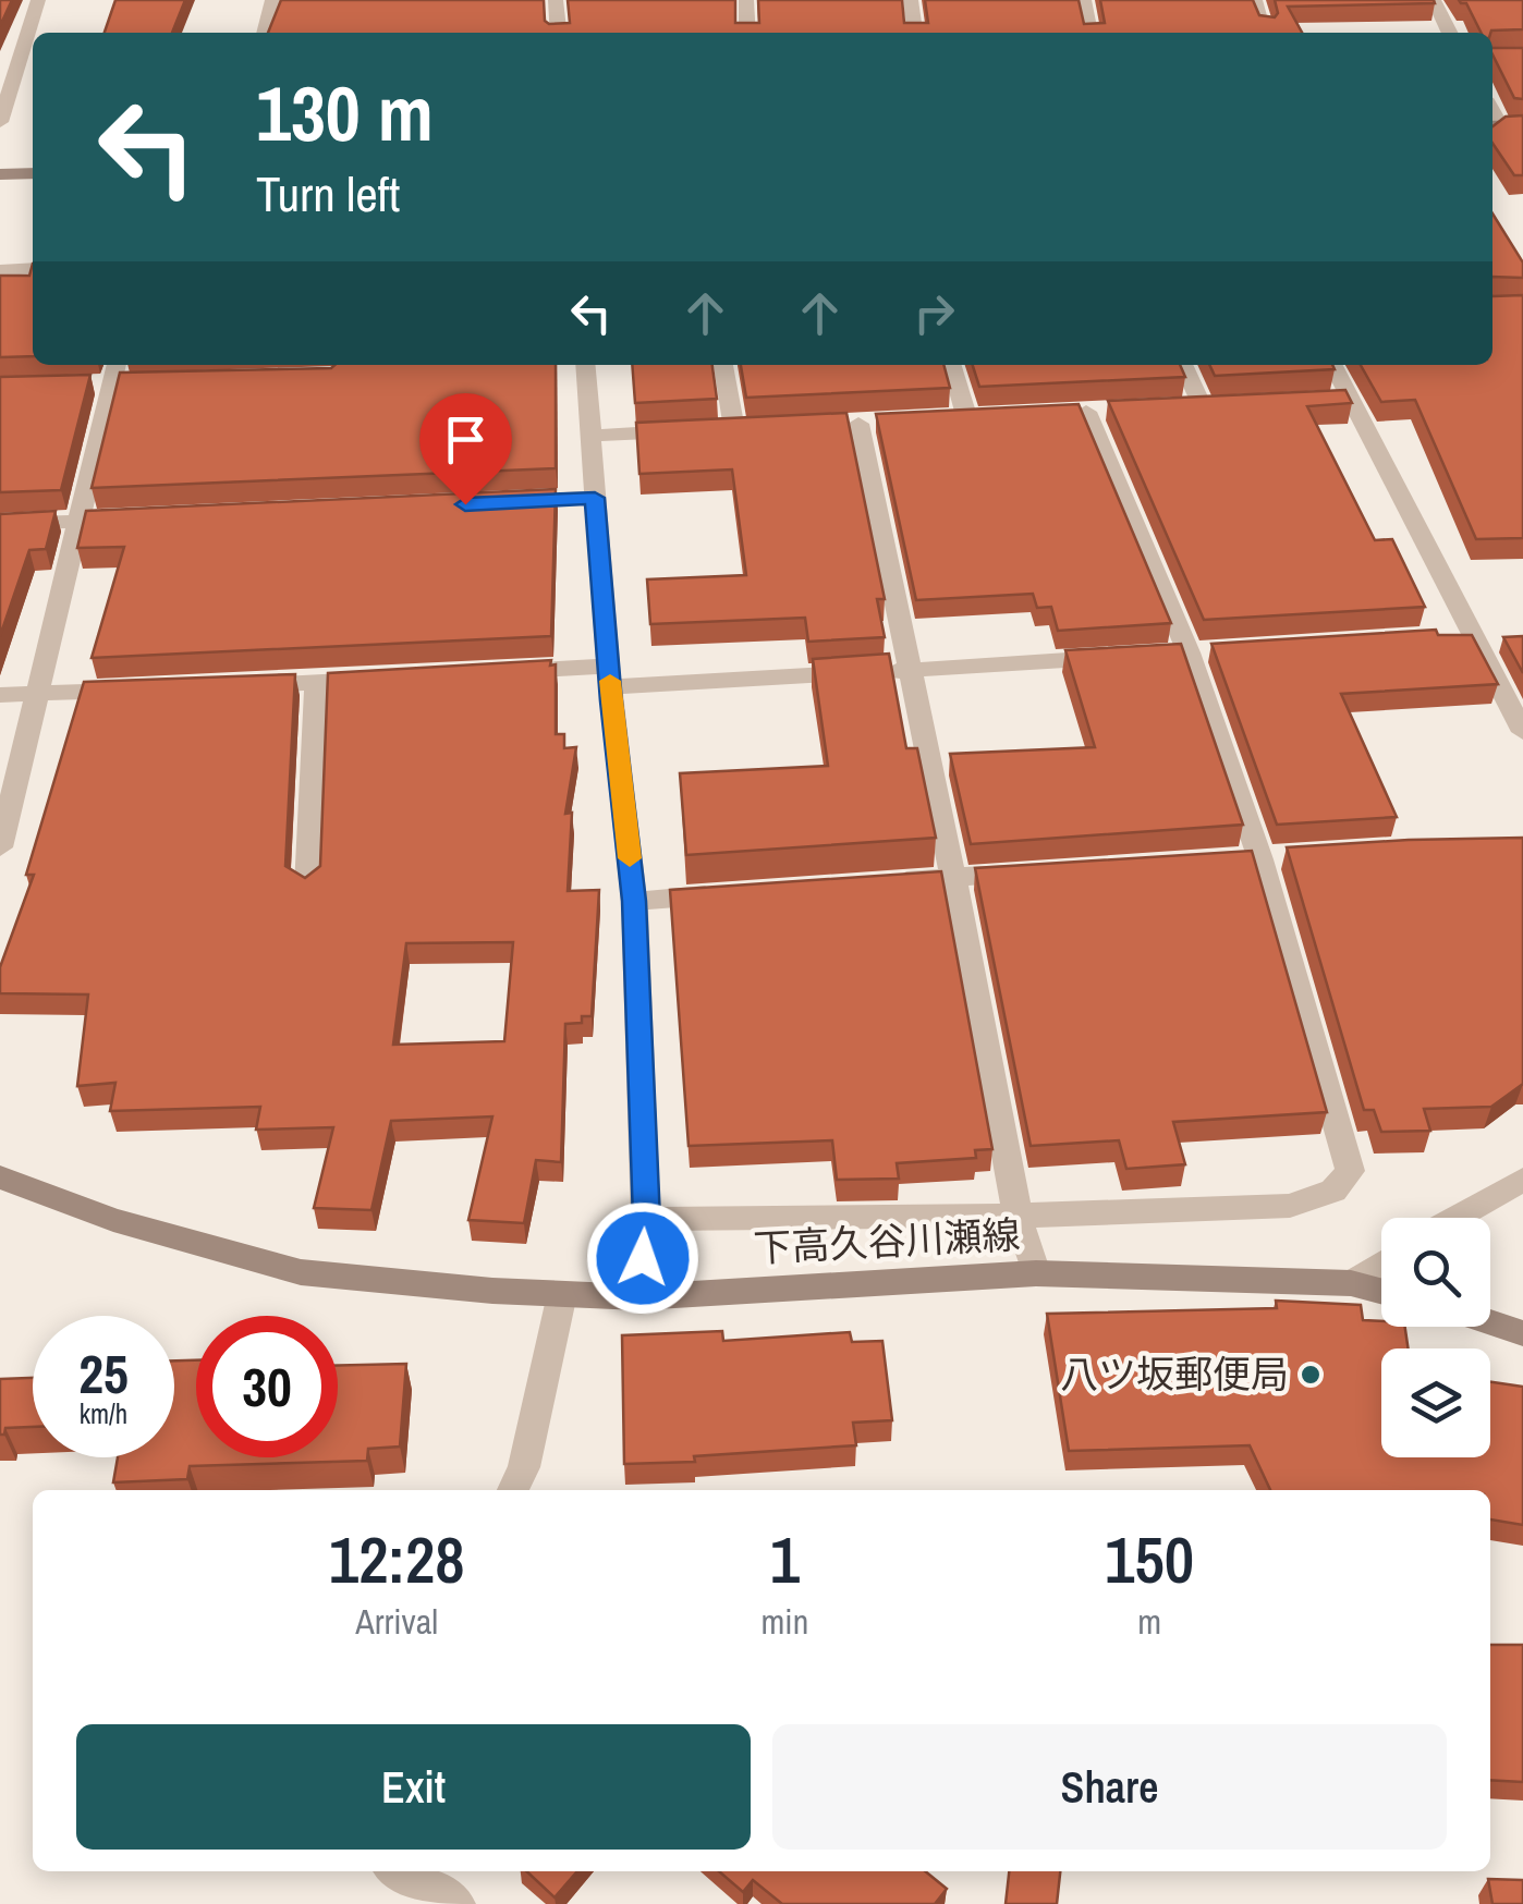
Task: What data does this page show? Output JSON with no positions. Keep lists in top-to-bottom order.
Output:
{
  "streets": {
    "main road": ["下高久谷川瀬線"]
  },
  "places": ["八ツ坂郵便局"],
  "page": {
    "turn": ["130 m", "Turn left"],
    "speed": "25 km/h",
    "limit": "30",
    "eta": [
      "12:28",
      "Arrival",
      "1",
      "min",
      "150",
      "m"
    ],
    "buttons": ["Exit", "Share"]
  }
}
